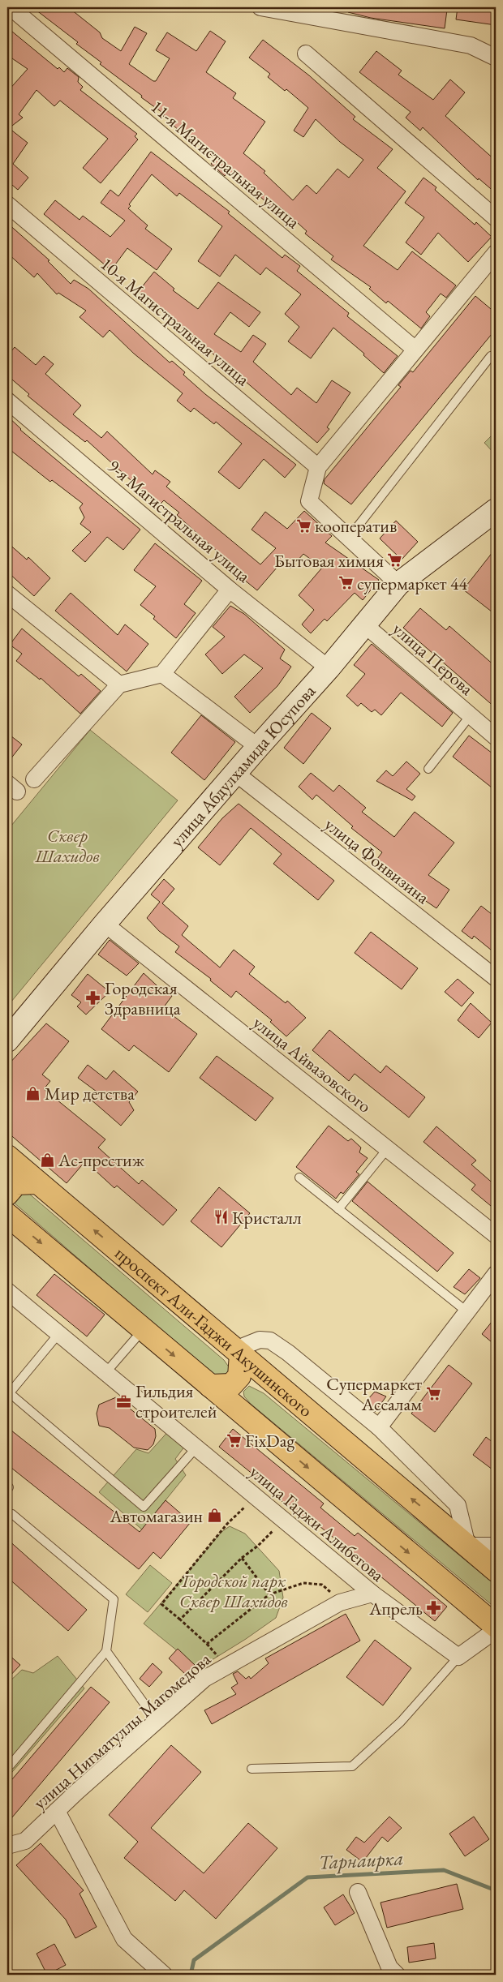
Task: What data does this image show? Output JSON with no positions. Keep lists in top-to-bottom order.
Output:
{
  "streets": {
    "main road": ["проспект Али-Гаджи Акушинского"],
    "street": [
      "11-я Магистральная улица",
      "10-я Магистральная улица",
      "9-я Магистральная улица",
      "улица Перова",
      "улица Абдулхамида Юсупова",
      "улица Фонвизина",
      "улица Айвазовского",
      "улица Гаджи Алибегова",
      "улица Нигматуллы Магомедова"
    ]
  },
  "crossings": [
    ["9-я Магистральная улица", "улица Абдулхамида Юсупова"],
    ["улица Перова", "улица Абдулхамида Юсупова"],
    ["улица Абдулхамида Юсупова", "улица Фонвизина"],
    ["улица Абдулхамида Юсупова", "улица Айвазовского"],
    ["улица Гаджи Алибегова", "улица Нигматуллы Магомедова"]
  ],
  "water": ["Тарнаирка"],
  "parks": ["Сквер Шахидов", "Городской парк Сквер Шахидов"],
  "places": {
    "supermarket": [
      "кооператив",
      "Бытовая химия",
      "супермаркет 44",
      "Супермаркет Ассалам",
      "FixDag"
    ],
    "pharmacy": ["Городская Здравница", "Апрель"],
    "shop": ["Мир детства", "Ас-престиж", "Автомагазин"],
    "restaurant": ["Кристалл"],
    "office": ["Гильдия строителей"]
  }
}
